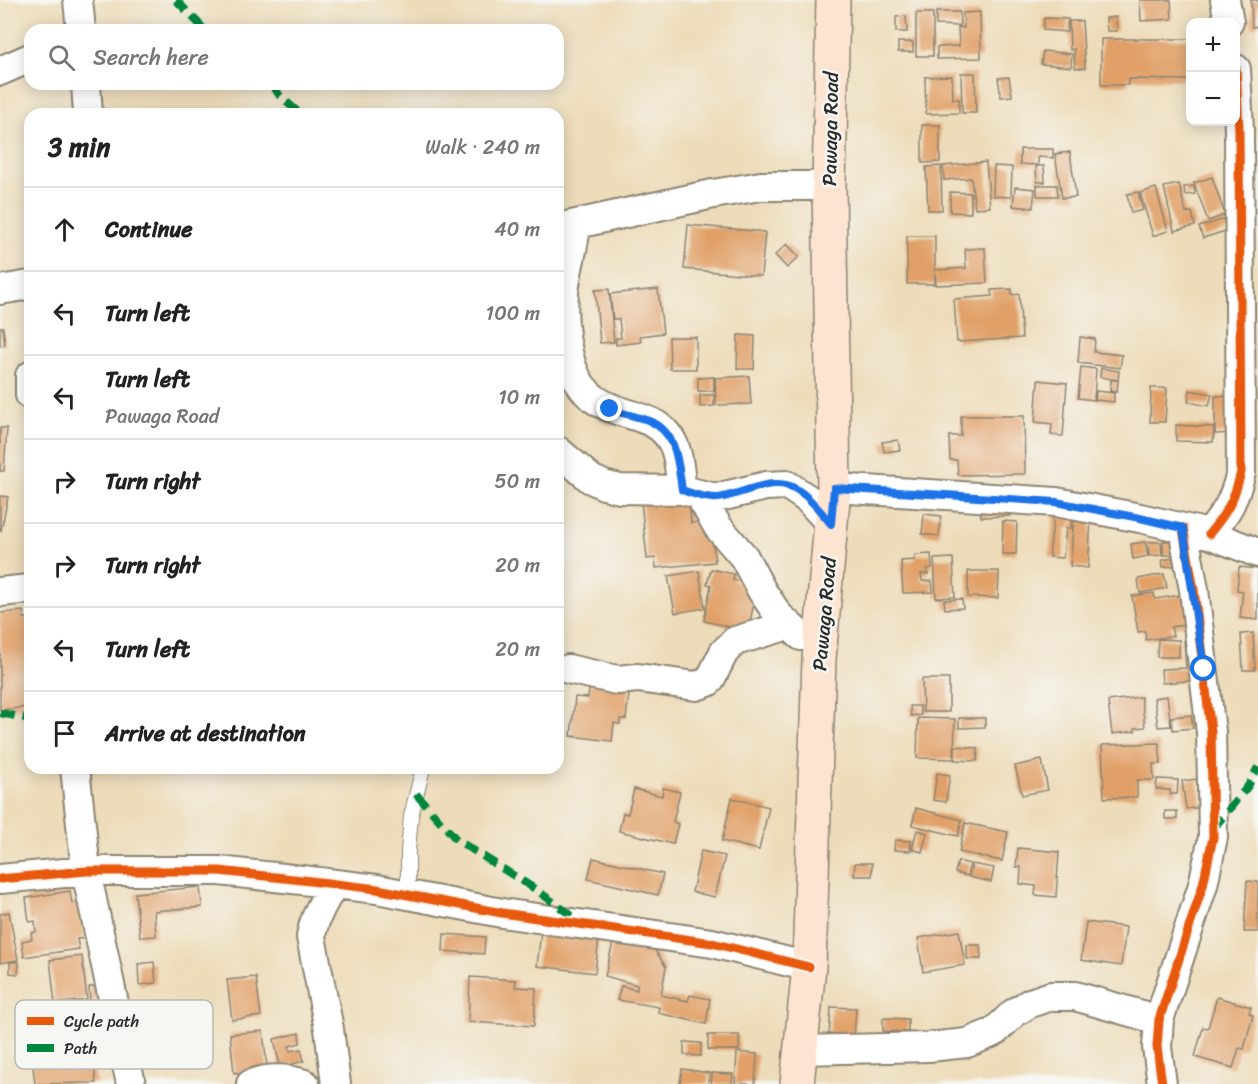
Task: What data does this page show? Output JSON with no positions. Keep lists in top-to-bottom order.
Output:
{
  "streets": {
    "main road": ["Pawaga Road"]
  },
  "legend": ["Cycle path", "Path"],
  "page": {
    "map_buttons": ["+", "−"],
    "search": "Search here",
    "heading": ["3 min", "Walk · 240 m"],
    "list": [
      ["Continue", "40 m"],
      ["Turn left", "100 m"],
      ["Turn left", "Pawaga Road", "10 m"],
      ["Turn right", "50 m"],
      ["Turn right", "20 m"],
      ["Turn left", "20 m"],
      "Arrive at destination"
    ]
  }
}
